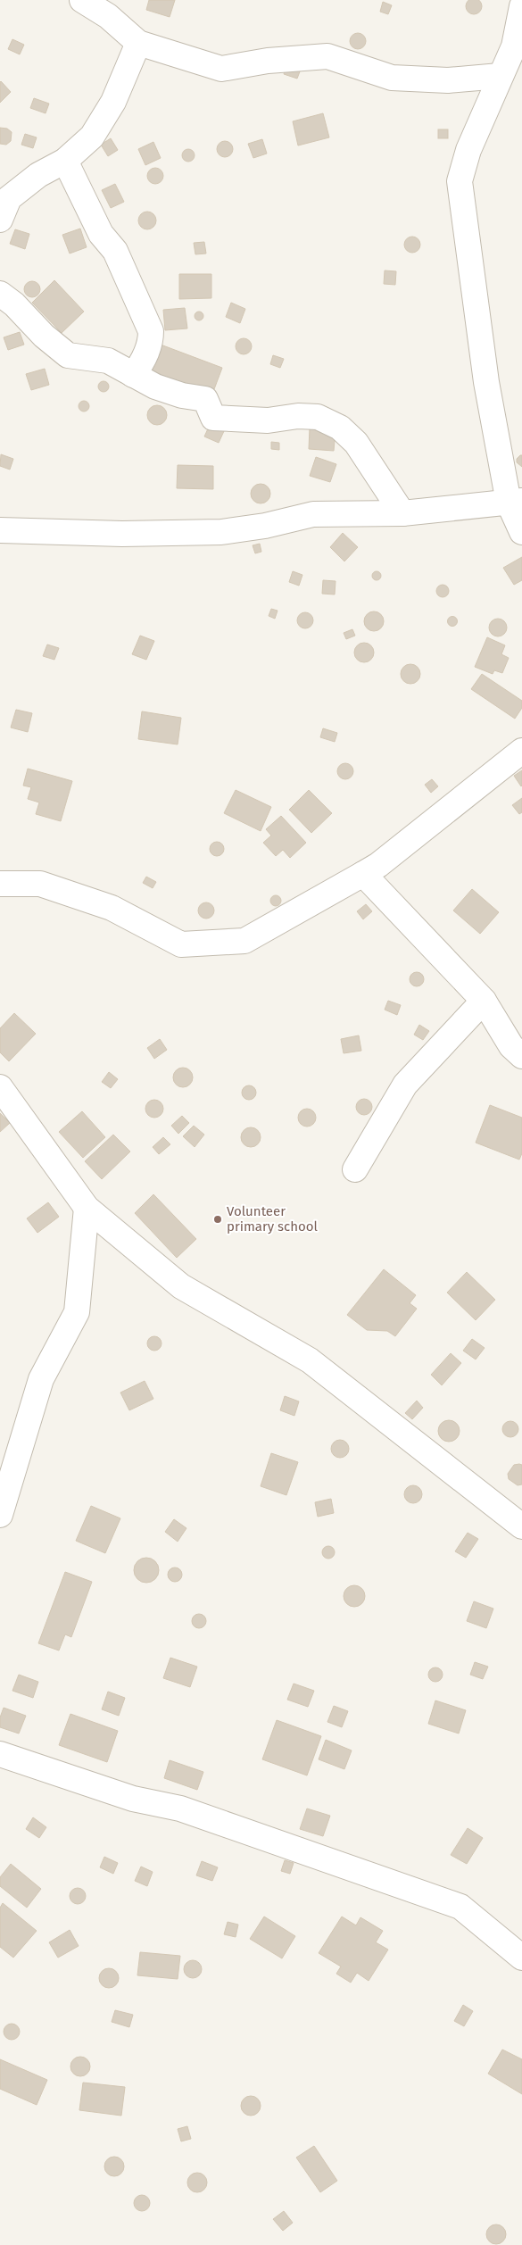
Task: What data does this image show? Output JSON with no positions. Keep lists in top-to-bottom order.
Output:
{
  "places": ["Volunteer primary school"]
}
